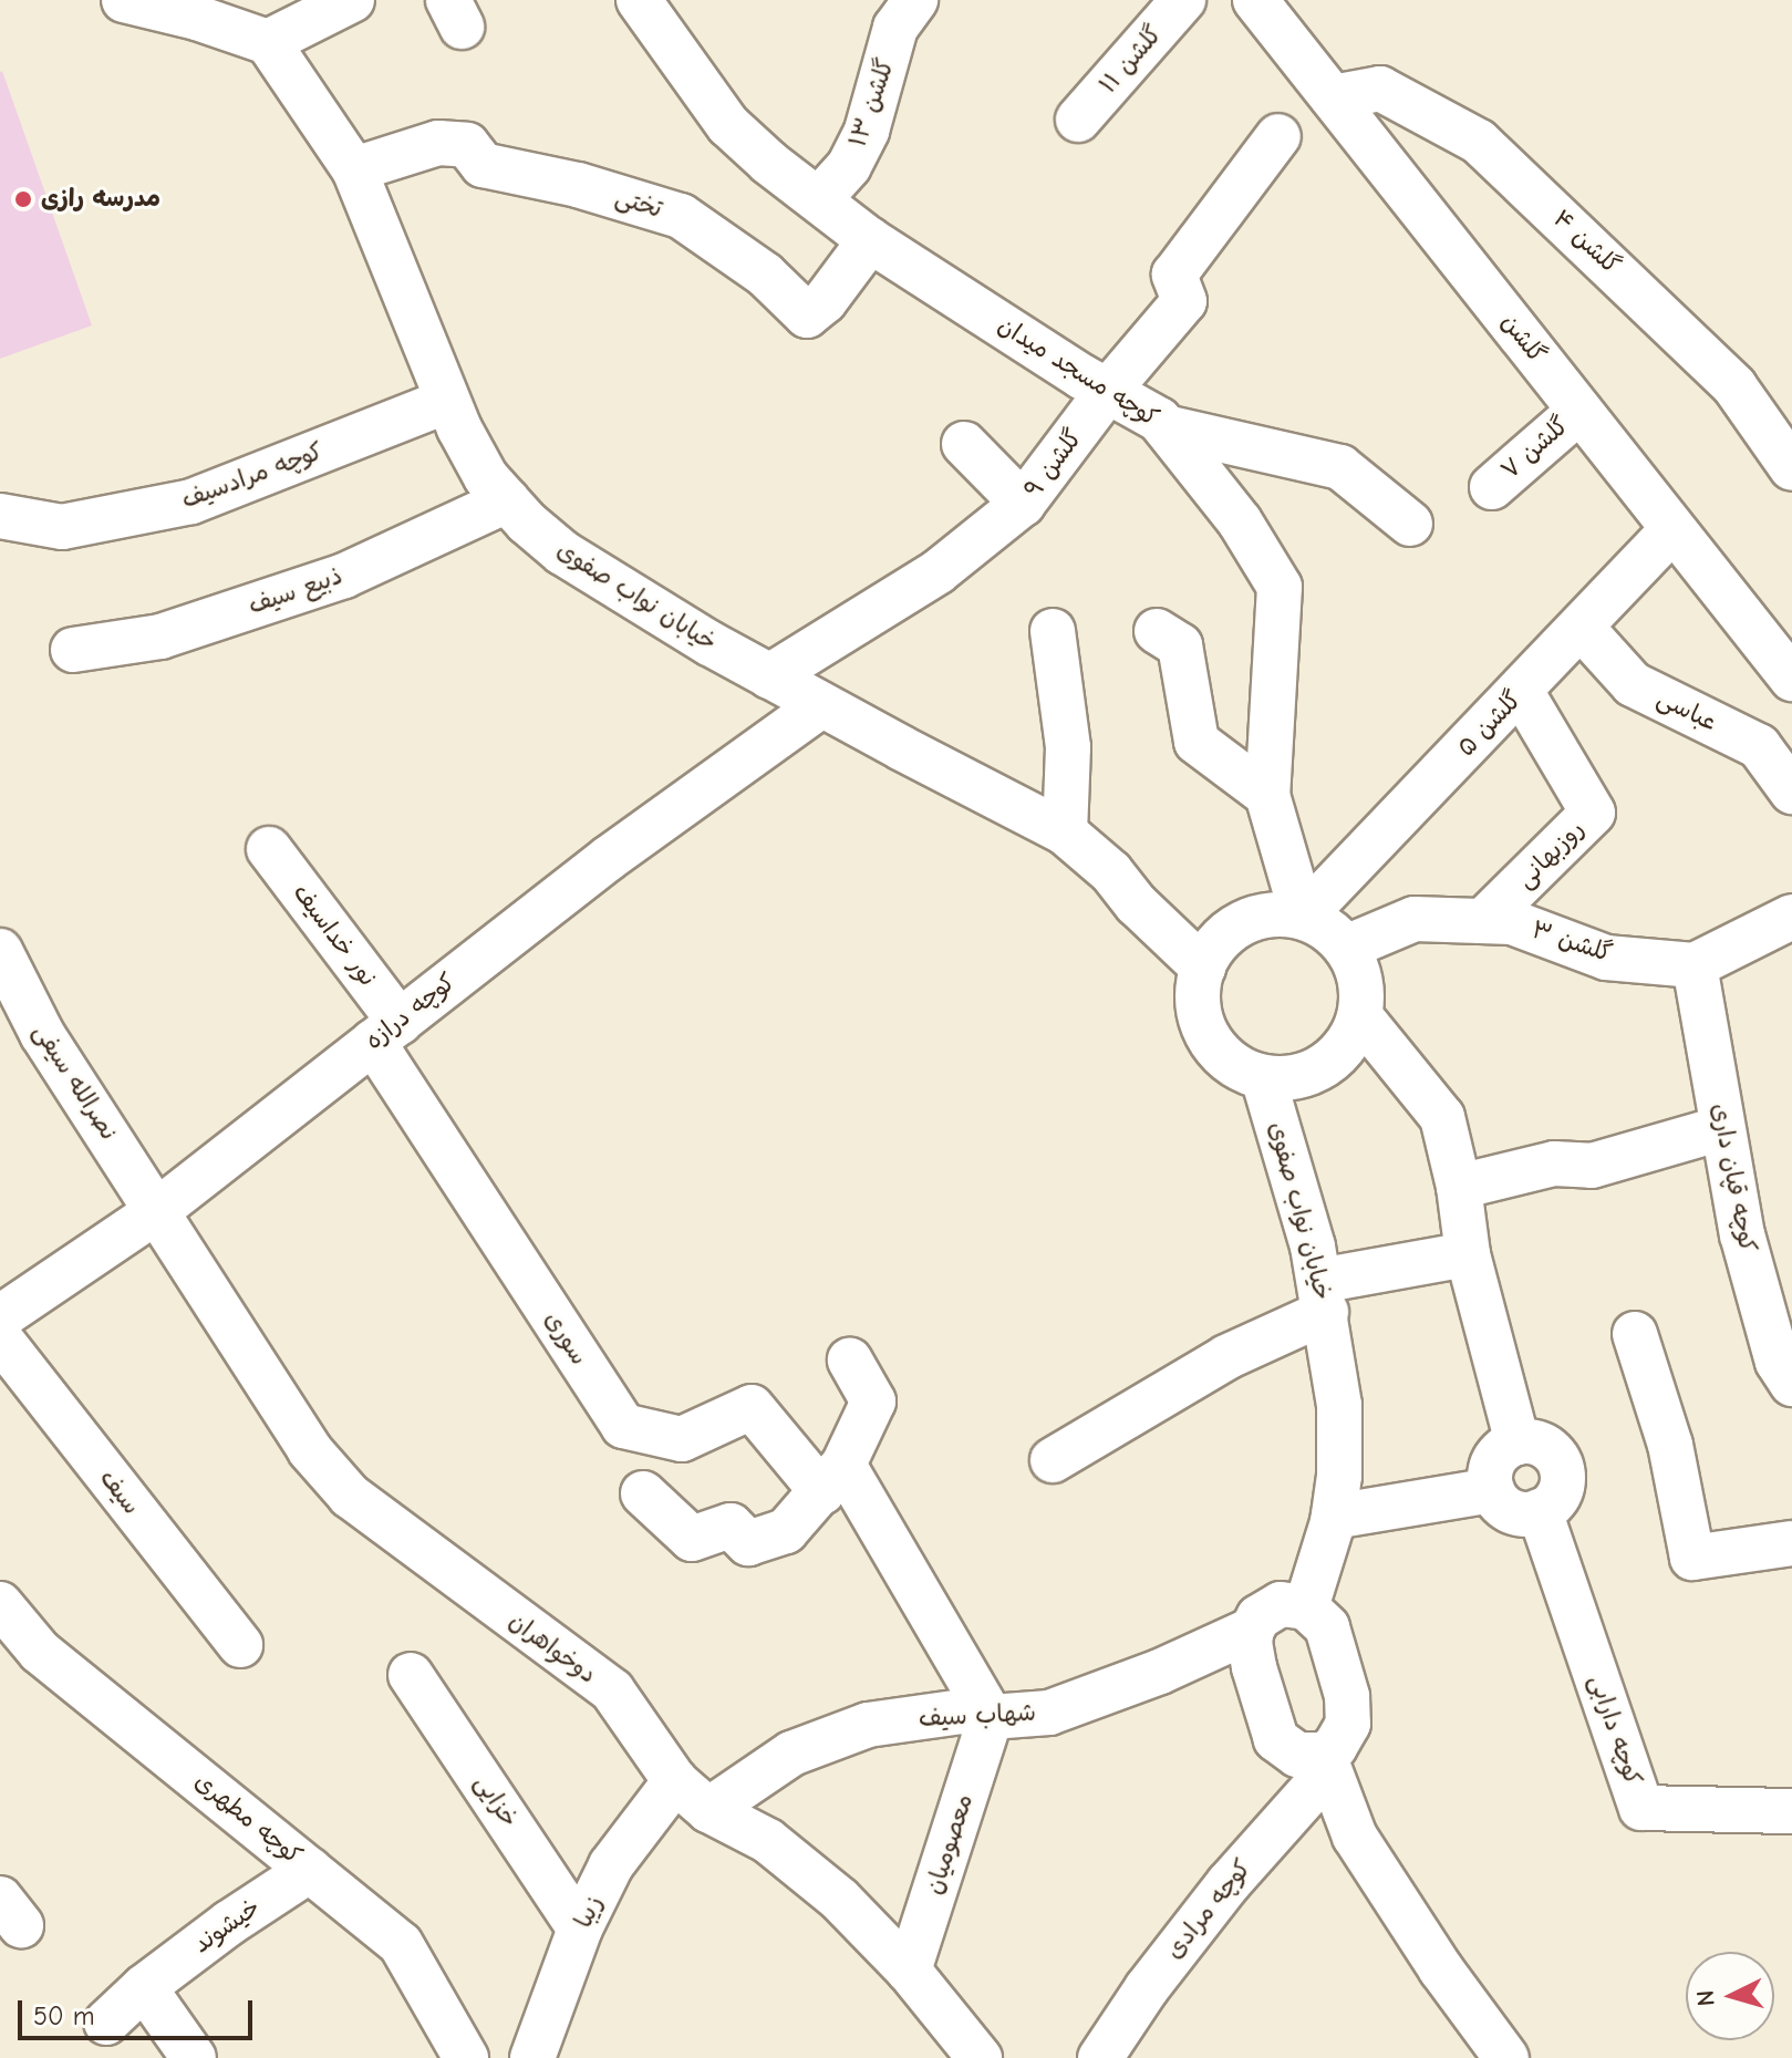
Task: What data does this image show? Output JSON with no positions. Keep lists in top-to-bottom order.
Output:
{
  "streets": {
    "street": [
      "گلشن ۱۱",
      "گلشن ۱۳",
      "تختی",
      "گلشن ۴",
      "گلشن",
      "کوچه مسجد میدان",
      "گلشن ۷",
      "گلشن ۹",
      "کوچه مرادسیف",
      "ذبیع سیف",
      "خیابان نواب صفوی",
      "عباسی",
      "گلشن ۵",
      "روزبهانی",
      "نور خداسیف",
      "گلشن ۳",
      "کوچه درازه",
      "نصرالله سیفی",
      "کوچه قپان داری",
      "سوری",
      "سیف",
      "دوخواهران",
      "شهاب سیف",
      "کوچه دارابی",
      "خزایی",
      "کوچه مطهری",
      "معصومیان",
      "کوچه مرادی",
      "زیبا",
      "خیشوند"
    ]
  },
  "crossings": [
    ["گلشن ۱۳", "کوچه مسجد میدان"],
    ["تختی", "کوچه مسجد میدان"],
    ["تختی", "خیابان نواب صفوی"],
    ["گلشن ۴", "گلشن"],
    ["گلشن", "گلشن ۷"],
    ["گلشن", "گلشن ۵"],
    ["کوچه مسجد میدان", "گلشن ۹"],
    ["کوچه مسجد میدان", "خیابان نواب صفوی"],
    ["کوچه مسجد میدان", "گلشن ۵"],
    ["کوچه مسجد میدان", "گلشن ۳"],
    ["گلشن ۹", "خیابان نواب صفوی"],
    ["کوچه مرادسیف", "خیابان نواب صفوی"],
    ["ذبیع سیف", "خیابان نواب صفوی"],
    ["خیابان نواب صفوی", "گلشن ۵"],
    ["خیابان نواب صفوی", "گلشن ۳"],
    ["خیابان نواب صفوی", "کوچه درازه"],
    ["خیابان نواب صفوی", "شهاب سیف"],
    ["خیابان نواب صفوی", "کوچه مرادی"],
    ["عباسی", "گلشن ۵"],
    ["گلشن ۵", "روزبهانی"],
    ["گلشن ۵", "گلشن ۳"],
    ["روزبهانی", "گلشن ۳"],
    ["نور خداسیف", "کوچه درازه"],
    ["نور خداسیف", "سوری"],
    ["گلشن ۳", "کوچه قپان داری"],
    ["کوچه درازه", "نصرالله سیفی"],
    ["کوچه درازه", "سوری"],
    ["کوچه درازه", "دوخواهران"],
    ["نصرالله سیفی", "دوخواهران"],
    ["دوخواهران", "شهاب سیف"],
    ["دوخواهران", "معصومیان"],
    ["دوخواهران", "زیبا"],
    ["شهاب سیف", "معصومیان"],
    ["شهاب سیف", "کوچه مرادی"],
    ["خزایی", "زیبا"],
    ["کوچه مطهری", "خیشوند"]
  ],
  "places": ["مدرسه رازی"],
  "scale_bar": "50 m",
  "north": "left"
}
